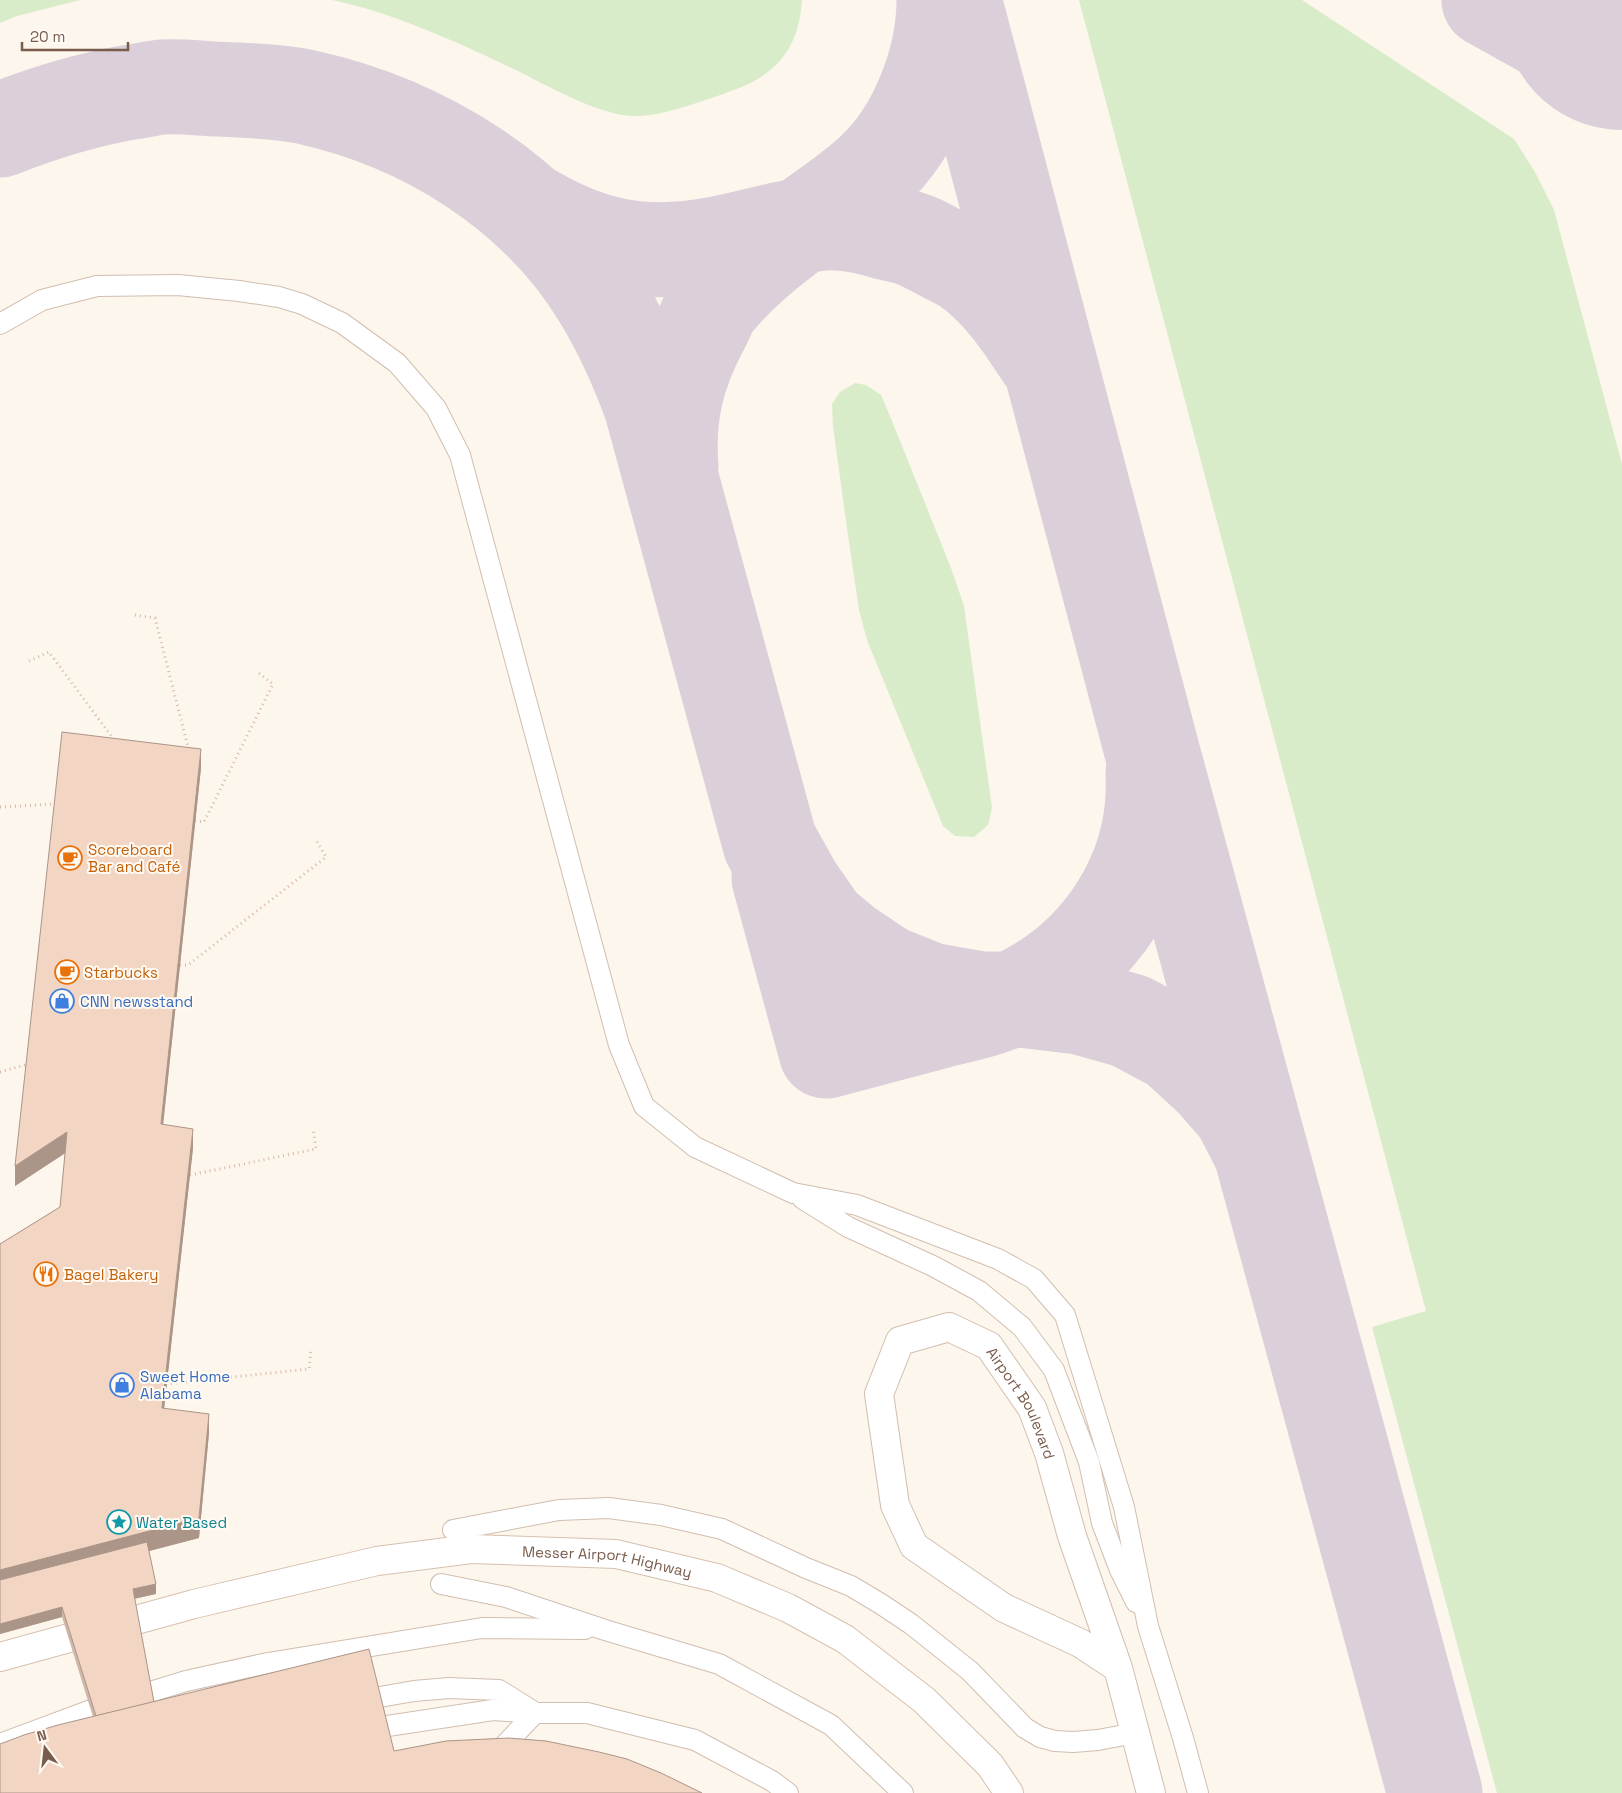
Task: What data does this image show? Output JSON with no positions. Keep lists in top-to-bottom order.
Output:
{
  "streets": {
    "street": ["Airport Boulevard", "Messer Airport Highway"]
  },
  "places": {
    "cafe": ["Scoreboard Bar and Café", "Starbucks"],
    "shop": ["CNN newsstand", "Sweet Home Alabama"],
    "restaurant": ["Bagel Bakery"],
    "place": ["Water Based"]
  },
  "scale_bar": "20 m",
  "north": "top"
}
